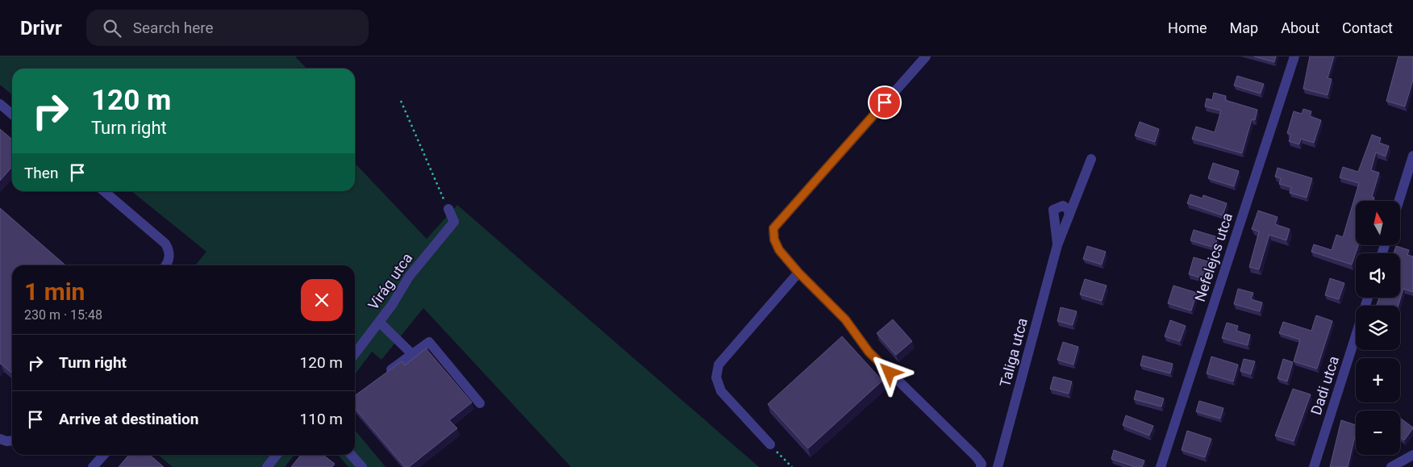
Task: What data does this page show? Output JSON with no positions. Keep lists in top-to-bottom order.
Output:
{
  "streets": {
    "street": [
      "Nefelejcs utca",
      "Virág utca",
      "Taliga utca",
      "Dadi utca"
    ]
  },
  "north": "top",
  "page": {
    "header": "Drivr",
    "search": "Search here",
    "nav": [
      "Home",
      "Map",
      "About",
      "Contact"
    ],
    "turn": ["120 m", "Turn right"],
    "then": "Then",
    "map_buttons": ["+", "−"],
    "heading": ["1 min", "230 m · 15:48"],
    "list": [
      {
        "name": "Turn right",
        "value": "120 m"
      },
      {
        "name": "Arrive at destination",
        "value": "110 m"
      }
    ]
  }
}
